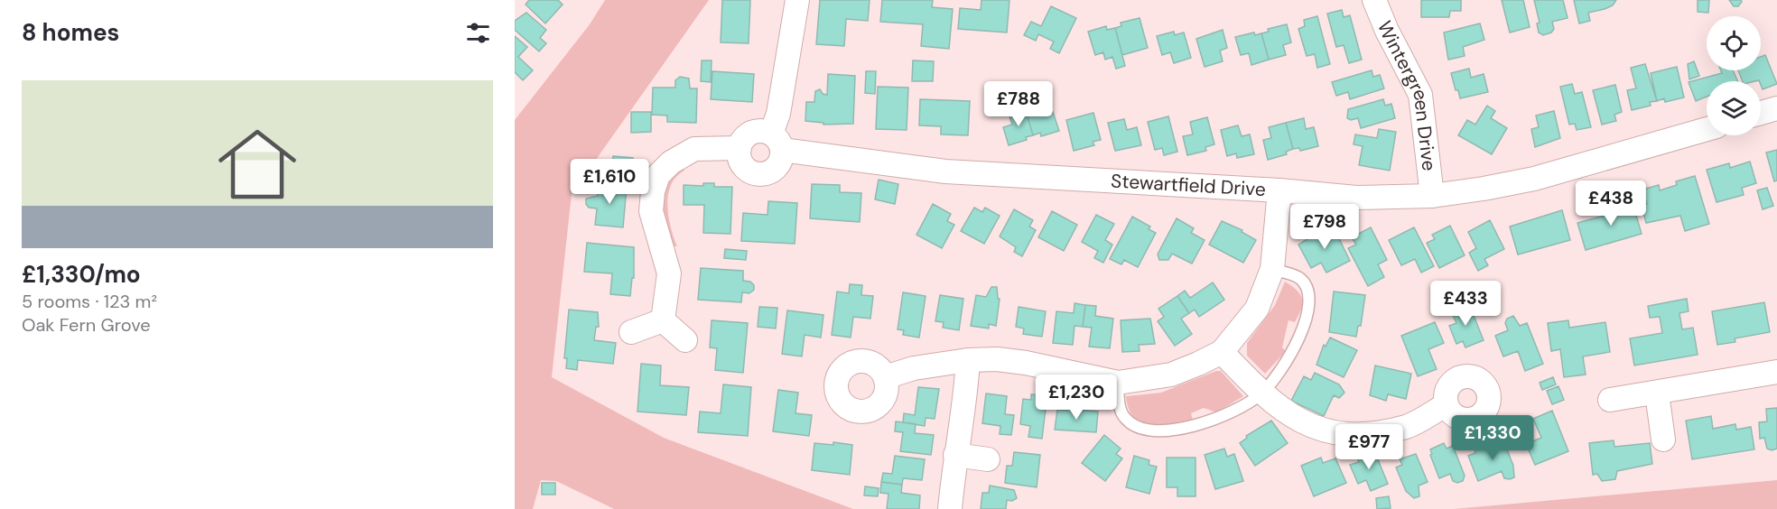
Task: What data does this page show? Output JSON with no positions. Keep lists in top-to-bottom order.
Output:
{
  "streets": {
    "street": ["Wintergreen Drive", "Stewartfield Drive"]
  },
  "crossings": [
    ["Wintergreen Drive", "Stewartfield Drive"]
  ],
  "page": {
    "heading": "8 homes",
    "list": [
      {
        "name": "£1,330/mo",
        "note": "5 rooms · 123 m² · Oak Fern Grove"
      }
    ],
    "price": [
      "£788",
      "£1,610",
      "£438",
      "£798",
      "£433",
      "£1,230",
      "£1,330",
      "£977"
    ]
  }
}
